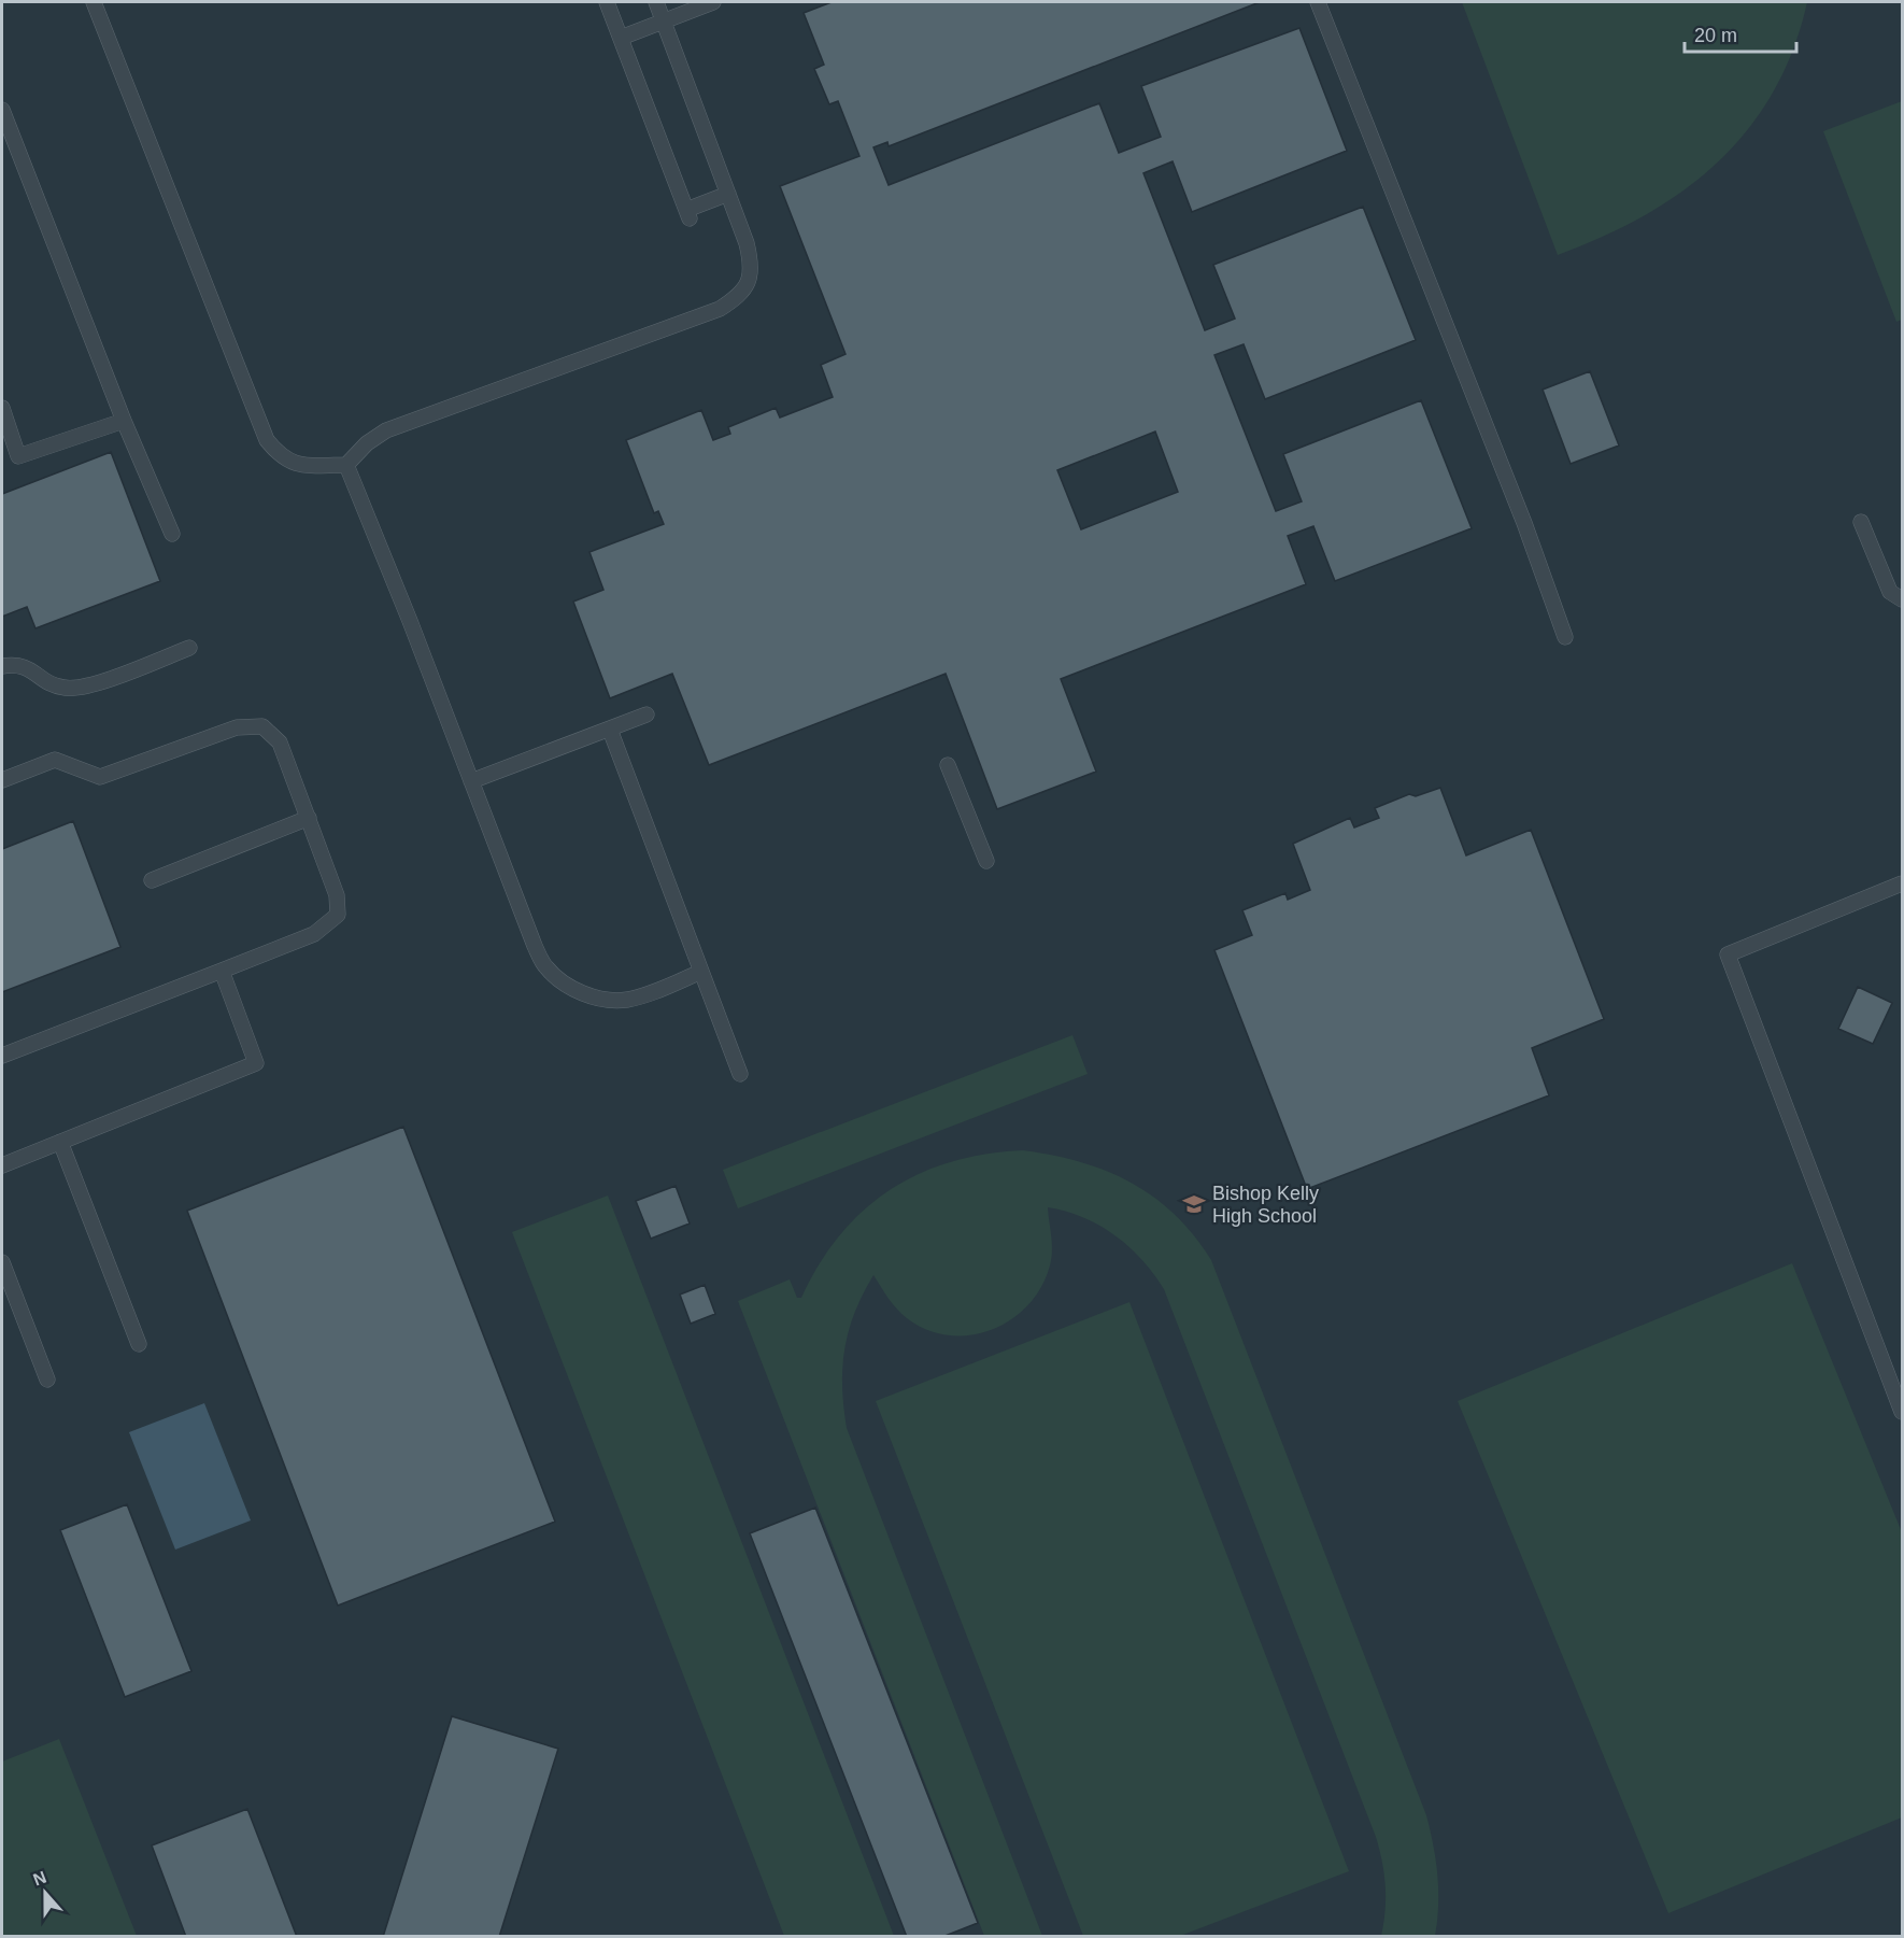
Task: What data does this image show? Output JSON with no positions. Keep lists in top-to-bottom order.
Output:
{
  "places": {
    "school or university": ["Bishop Kelly High School"]
  },
  "scale_bar": "20 m",
  "north": "top"
}
